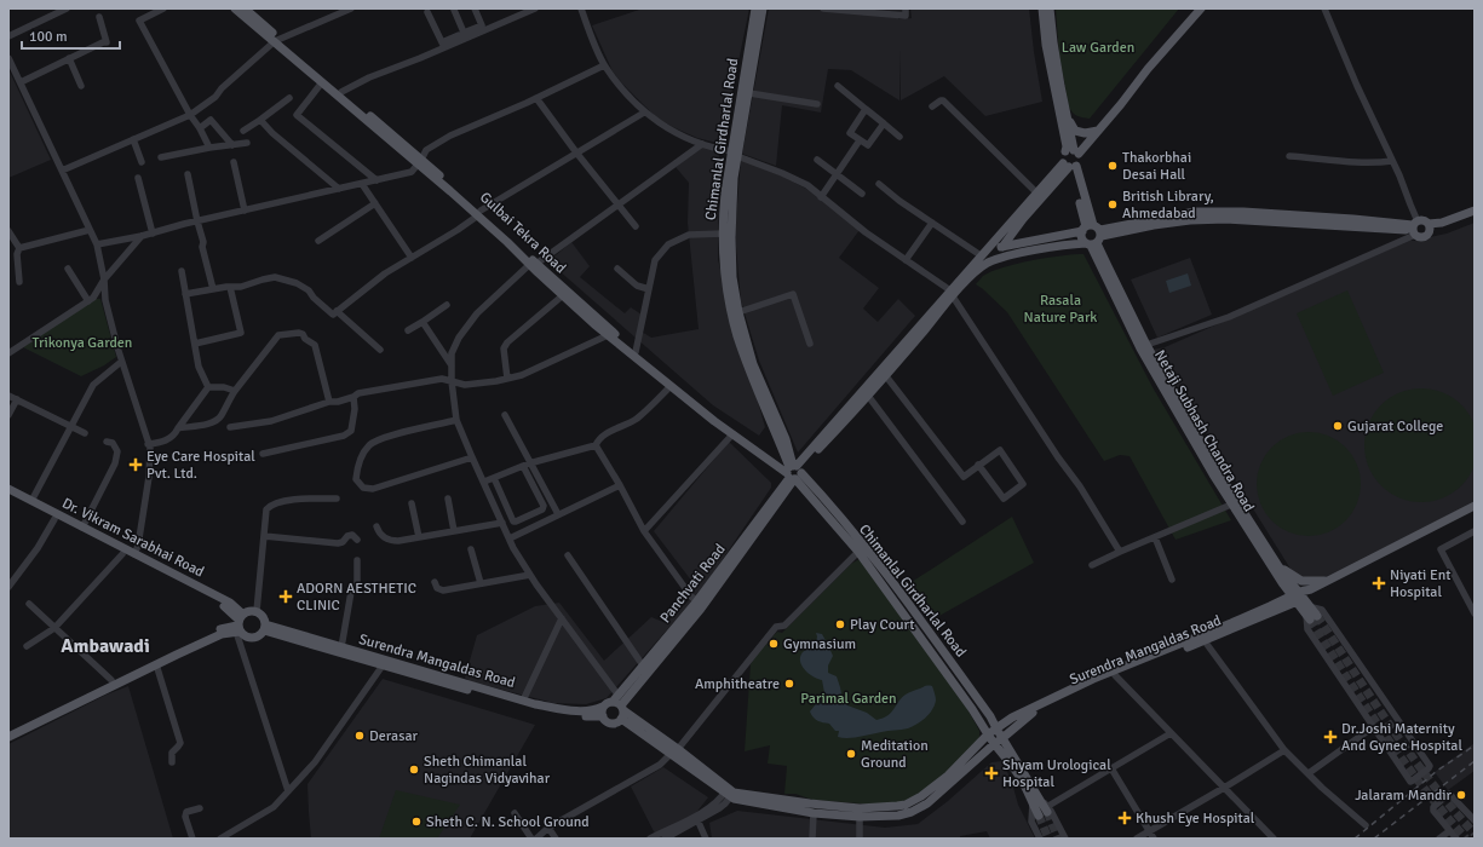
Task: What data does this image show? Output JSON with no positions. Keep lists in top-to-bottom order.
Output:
{
  "streets": {
    "main road": [
      "Chimanlal Girdharlal Road",
      "Gulbai Tekra Road",
      "Netaji Subhash Chandra Road",
      "Dr. Vikram Sarabhai Road",
      "Panchvati Road",
      "Surendra Mangaldas Road"
    ]
  },
  "crossings": [
    ["Chimanlal Girdharlal Road", "Gulbai Tekra Road"],
    ["Chimanlal Girdharlal Road", "Panchvati Road"],
    ["Chimanlal Girdharlal Road", "Surendra Mangaldas Road"],
    ["Gulbai Tekra Road", "Panchvati Road"],
    ["Netaji Subhash Chandra Road", "Surendra Mangaldas Road"],
    ["Dr. Vikram Sarabhai Road", "Surendra Mangaldas Road"]
  ],
  "districts": ["Ambawadi"],
  "parks": [
    "Law Garden",
    "Rasala Nature Park",
    "Trikonya Garden",
    "Parimal Garden"
  ],
  "places": {
    "other": [
      "Thakorbhai Desai Hall",
      "British Library, Ahmedabad",
      "Gujarat College",
      "Play Court",
      "Gymnasium",
      "Amphitheatre",
      "Derasar",
      "Meditation Ground",
      "Sheth Chimanlal Nagindas Vidyavihar",
      "Jalaram Mandir",
      "Sheth C. N. School Ground"
    ],
    "health": [
      "Eye Care Hospital Pvt. Ltd.",
      "Niyati Ent Hospital",
      "ADORN AESTHETIC CLINIC",
      "Dr.Joshi Maternity And Gynec Hospital",
      "Shyam Urological Hospital",
      "Khush Eye Hospital"
    ]
  },
  "scale_bar": "100 m"
}
